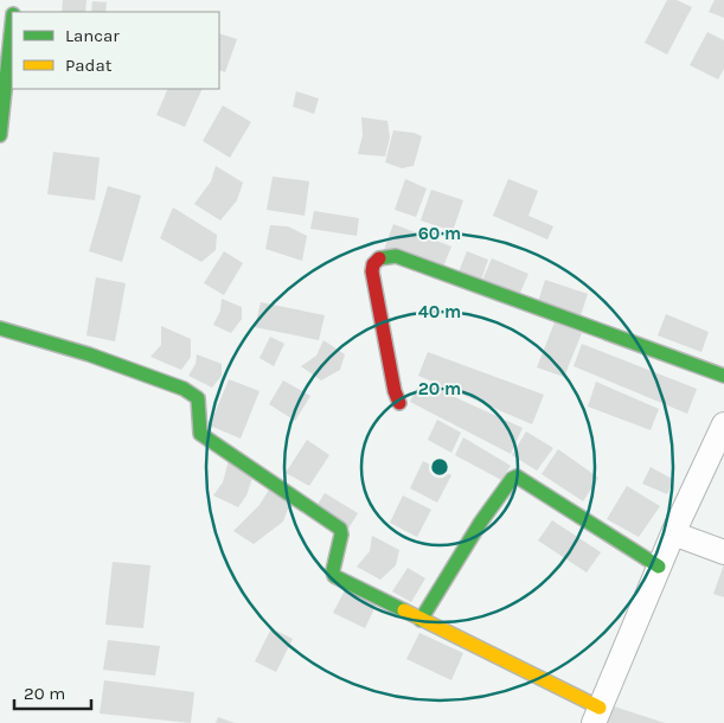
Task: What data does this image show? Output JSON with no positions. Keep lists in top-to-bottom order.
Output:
{
  "legend": ["Lancar", "Padat"],
  "scale_bar": "20 m",
  "rings": ["60 m", "40 m", "20 m"]
}
